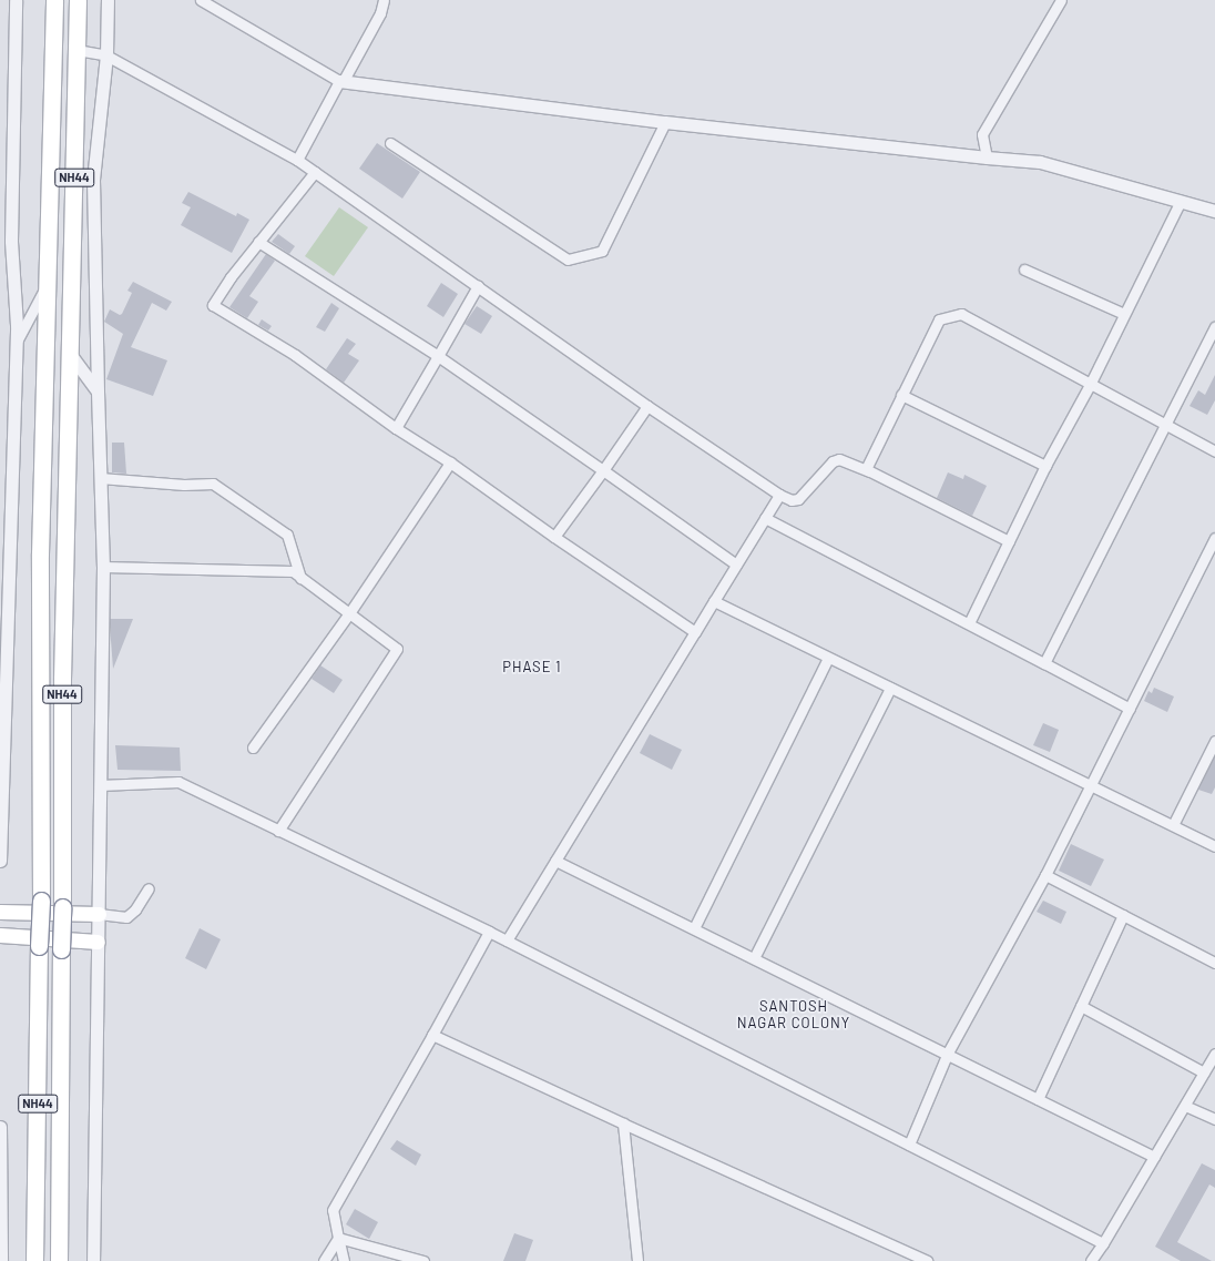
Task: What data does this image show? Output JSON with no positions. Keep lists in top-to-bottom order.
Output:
{
  "streets": {
    "highway": ["NH44"]
  },
  "districts": ["PHASE 1", "SANTOSH NAGAR COLONY"]
}
